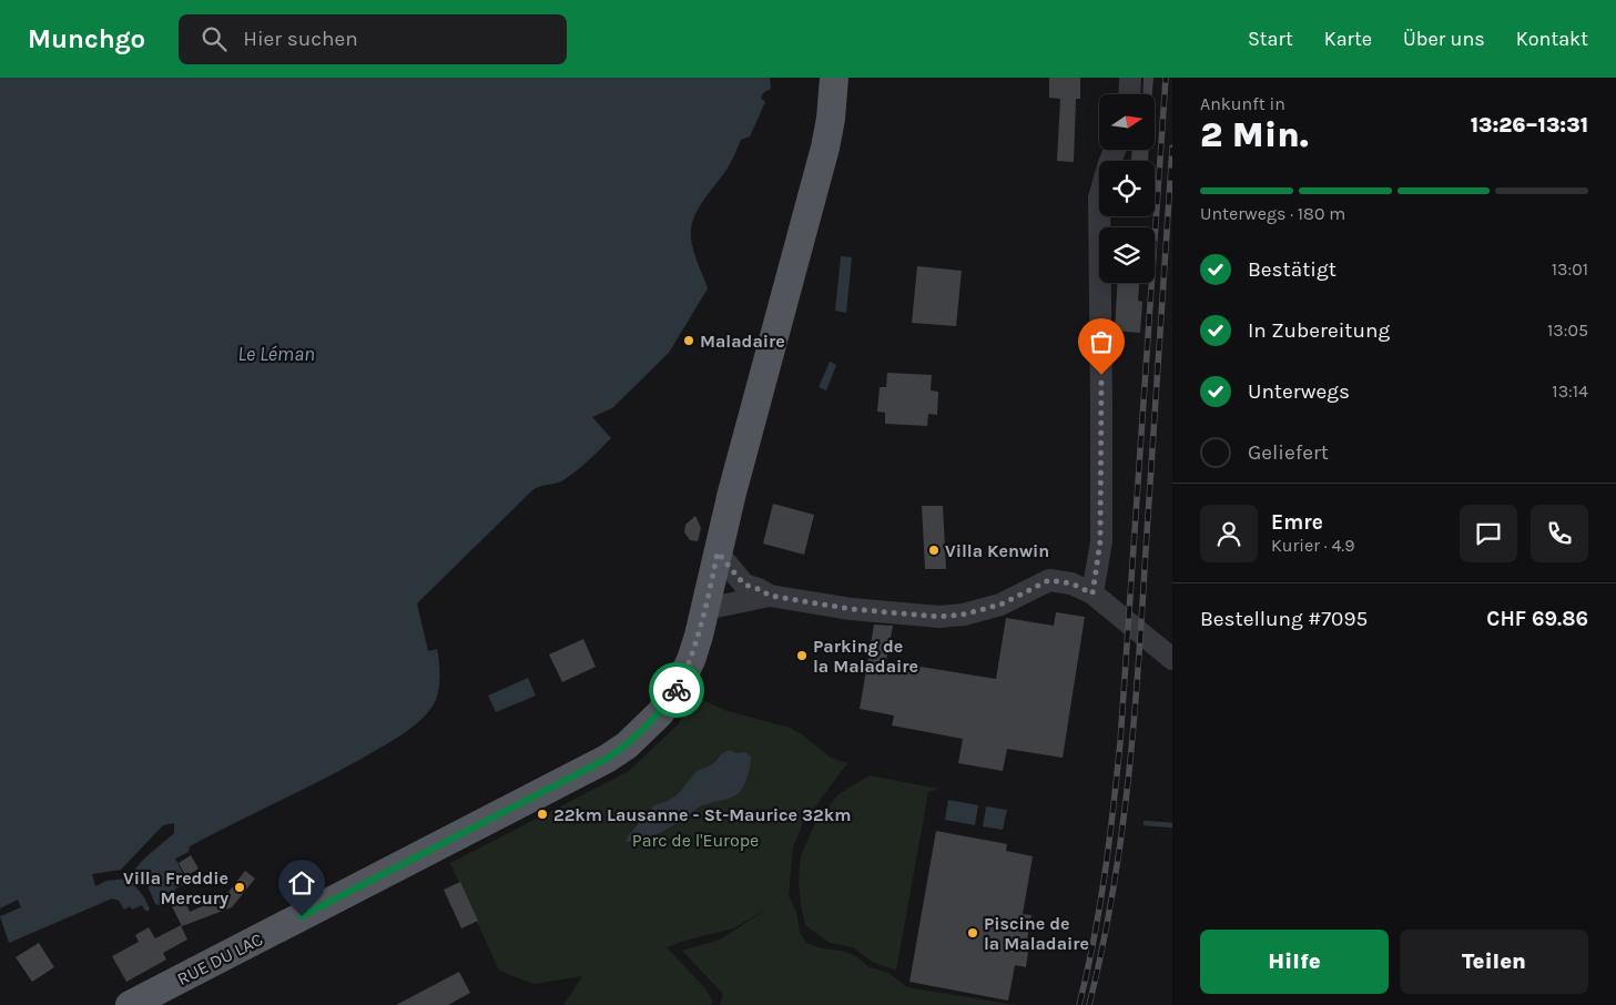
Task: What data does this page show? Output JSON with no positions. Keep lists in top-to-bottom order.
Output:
{
  "streets": {
    "main road": ["RUE DU LAC"]
  },
  "water": ["Le Léman"],
  "parks": ["Parc de l'Europe"],
  "places": [
    "Maladaire",
    "Villa Kenwin",
    "Parking de la Maladaire",
    "22km Lausanne - St-Maurice 32km",
    "Villa Freddie Mercury",
    "Piscine de la Maladaire"
  ],
  "north": "right",
  "page": {
    "header": "Munchgo",
    "search": "Hier suchen",
    "nav": [
      "Start",
      "Karte",
      "Über uns",
      "Kontakt"
    ],
    "heading": ["2 Min.", "Ankunft in", "13:26–13:31"],
    "panel": [
      "Emre",
      "Kurier · 4.9",
      "Bestellung #7095",
      "CHF 69.86"
    ],
    "bar": "Unterwegs · 180 m",
    "list": [
      ["Bestätigt", "13:01"],
      ["In Zubereitung", "13:05"],
      ["Unterwegs", "13:14"],
      "Geliefert"
    ],
    "buttons": ["Hilfe", "Teilen"]
  }
}
